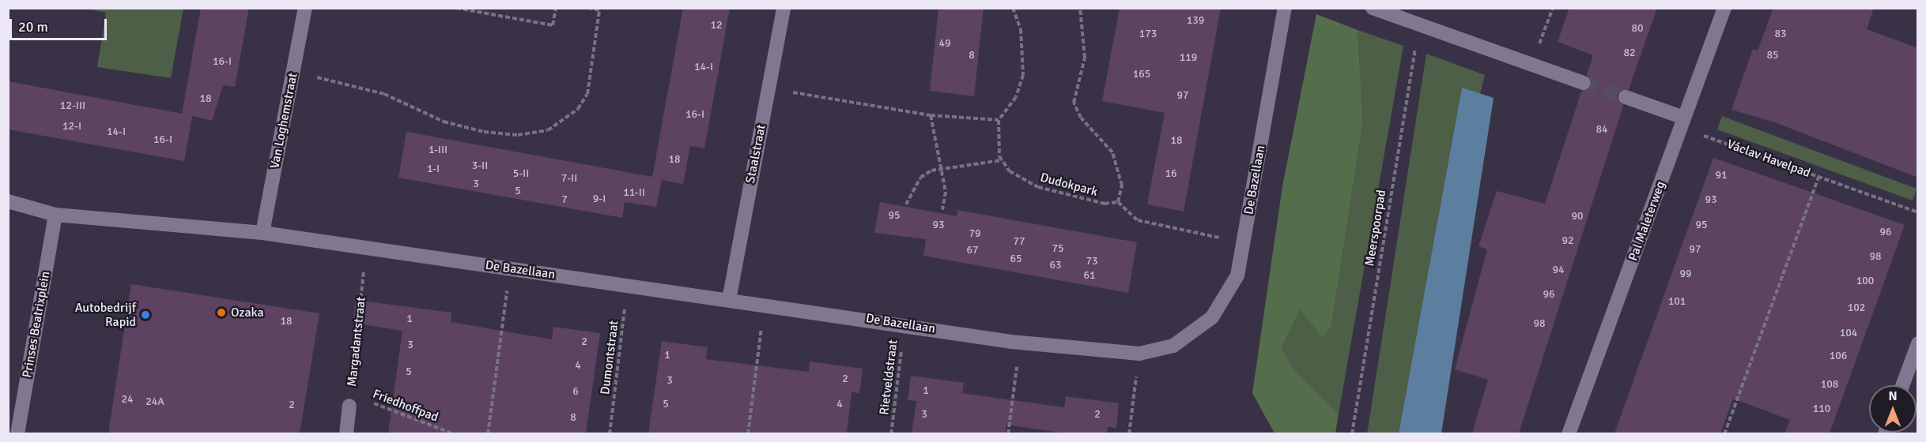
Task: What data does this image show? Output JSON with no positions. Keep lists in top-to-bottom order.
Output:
{
  "streets": {
    "street": [
      "Van Loghemstraat",
      "Staalstraat",
      "De Bazellaan",
      "Pal Maleterweg",
      "Prinses Beatrixplein",
      "Margadantstraat"
    ],
    "path": [
      "Václav Havelpad",
      "Dudokpark",
      "Meerspoorpad",
      "Dumontstraat",
      "Rietveldstraat",
      "Friedhoffpad"
    ]
  },
  "crossings": [
    ["Van Loghemstraat", "De Bazellaan"],
    ["Staalstraat", "De Bazellaan"],
    ["Václav Havelpad", "Pal Maleterweg"],
    ["De Bazellaan", "Margadantstraat"],
    ["De Bazellaan", "Dumontstraat"],
    ["De Bazellaan", "Rietveldstraat"],
    ["Margadantstraat", "Friedhoffpad"]
  ],
  "places": ["Ozaka", "Autobedrijf Rapid"],
  "house_numbers": [
    "139",
    "12",
    "80",
    "173",
    "83",
    "49",
    "82",
    "8",
    "85",
    "119",
    "16-I",
    "14-I",
    "165",
    "97",
    "18",
    "12-III",
    "16-I",
    "12-I",
    "84",
    "14-I",
    "16-I",
    "18",
    "1-III",
    "18",
    "3-II",
    "1-I",
    "5-II",
    "16",
    "91",
    "7-II",
    "3",
    "5",
    "11-II",
    "9-I",
    "7",
    "93",
    "95",
    "90",
    "93",
    "95",
    "96",
    "79",
    "92",
    "77",
    "75",
    "97",
    "67",
    "98",
    "65",
    "73",
    "63",
    "94",
    "99",
    "61",
    "100",
    "96",
    "101",
    "102",
    "1",
    "18",
    "98",
    "104",
    "2",
    "3",
    "1",
    "106",
    "4",
    "5",
    "2",
    "3",
    "108",
    "1",
    "6",
    "24",
    "24A",
    "5",
    "4",
    "2",
    "110",
    "3",
    "2",
    "8"
  ],
  "scale_bar": "20 m",
  "north": "top"
}
